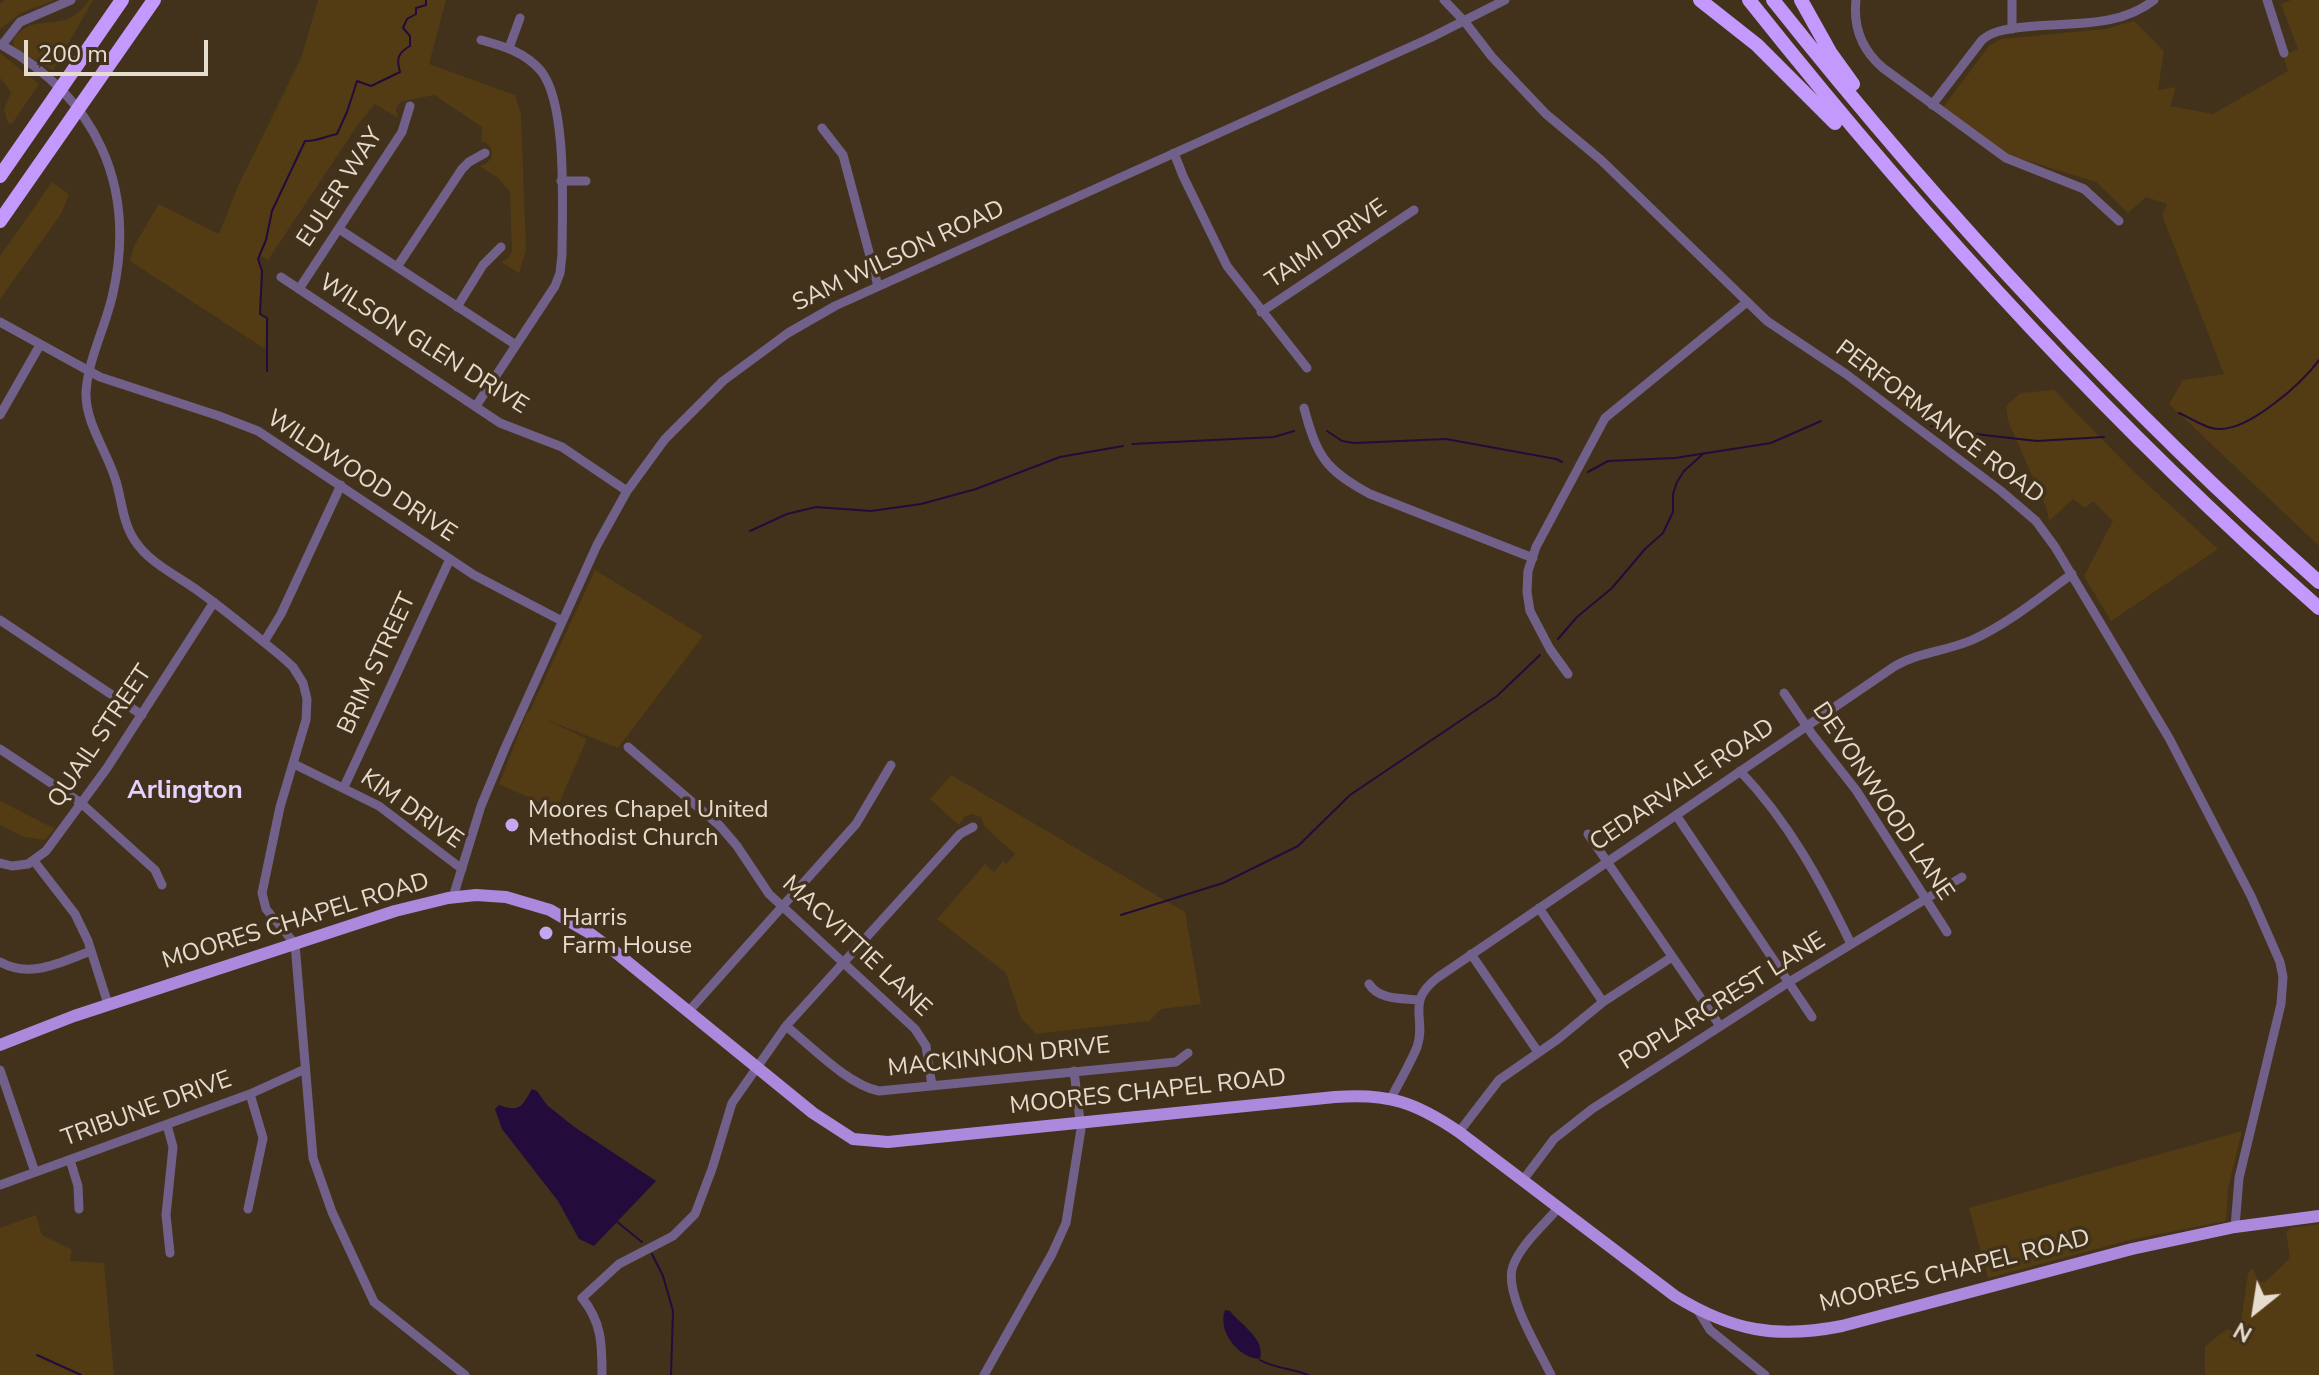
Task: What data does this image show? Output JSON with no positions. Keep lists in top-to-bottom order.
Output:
{
  "streets": {
    "main road": ["MOORES CHAPEL ROAD"],
    "street": [
      "EULER WAY",
      "TAIMI DRIVE",
      "SAM WILSON ROAD",
      "WILSON GLEN DRIVE",
      "PERFORMANCE ROAD",
      "WILDWOOD DRIVE",
      "BRIM STREET",
      "QUAIL STREET",
      "CEDARVALE ROAD",
      "DEVONWOOD LANE",
      "KIM DRIVE",
      "MACVITTIE LANE",
      "POPLARCREST LANE",
      "MACKINNON DRIVE",
      "TRIBUNE DRIVE"
    ]
  },
  "crossings": [
    ["EULER WAY", "WILSON GLEN DRIVE"],
    ["SAM WILSON ROAD", "WILSON GLEN DRIVE"],
    ["SAM WILSON ROAD", "PERFORMANCE ROAD"],
    ["SAM WILSON ROAD", "WILDWOOD DRIVE"],
    ["SAM WILSON ROAD", "KIM DRIVE"],
    ["SAM WILSON ROAD", "MOORES CHAPEL ROAD"],
    ["PERFORMANCE ROAD", "CEDARVALE ROAD"],
    ["PERFORMANCE ROAD", "MOORES CHAPEL ROAD"],
    ["WILDWOOD DRIVE", "BRIM STREET"],
    ["BRIM STREET", "KIM DRIVE"],
    ["CEDARVALE ROAD", "DEVONWOOD LANE"],
    ["DEVONWOOD LANE", "POPLARCREST LANE"],
    ["MOORES CHAPEL ROAD", "POPLARCREST LANE"],
    ["MACVITTIE LANE", "MACKINNON DRIVE"]
  ],
  "districts": ["Arlington"],
  "places": ["Moores Chapel United Methodist Church", "Harris Farm House"],
  "scale_bar": "200 m",
  "north": "bottom left"
}
